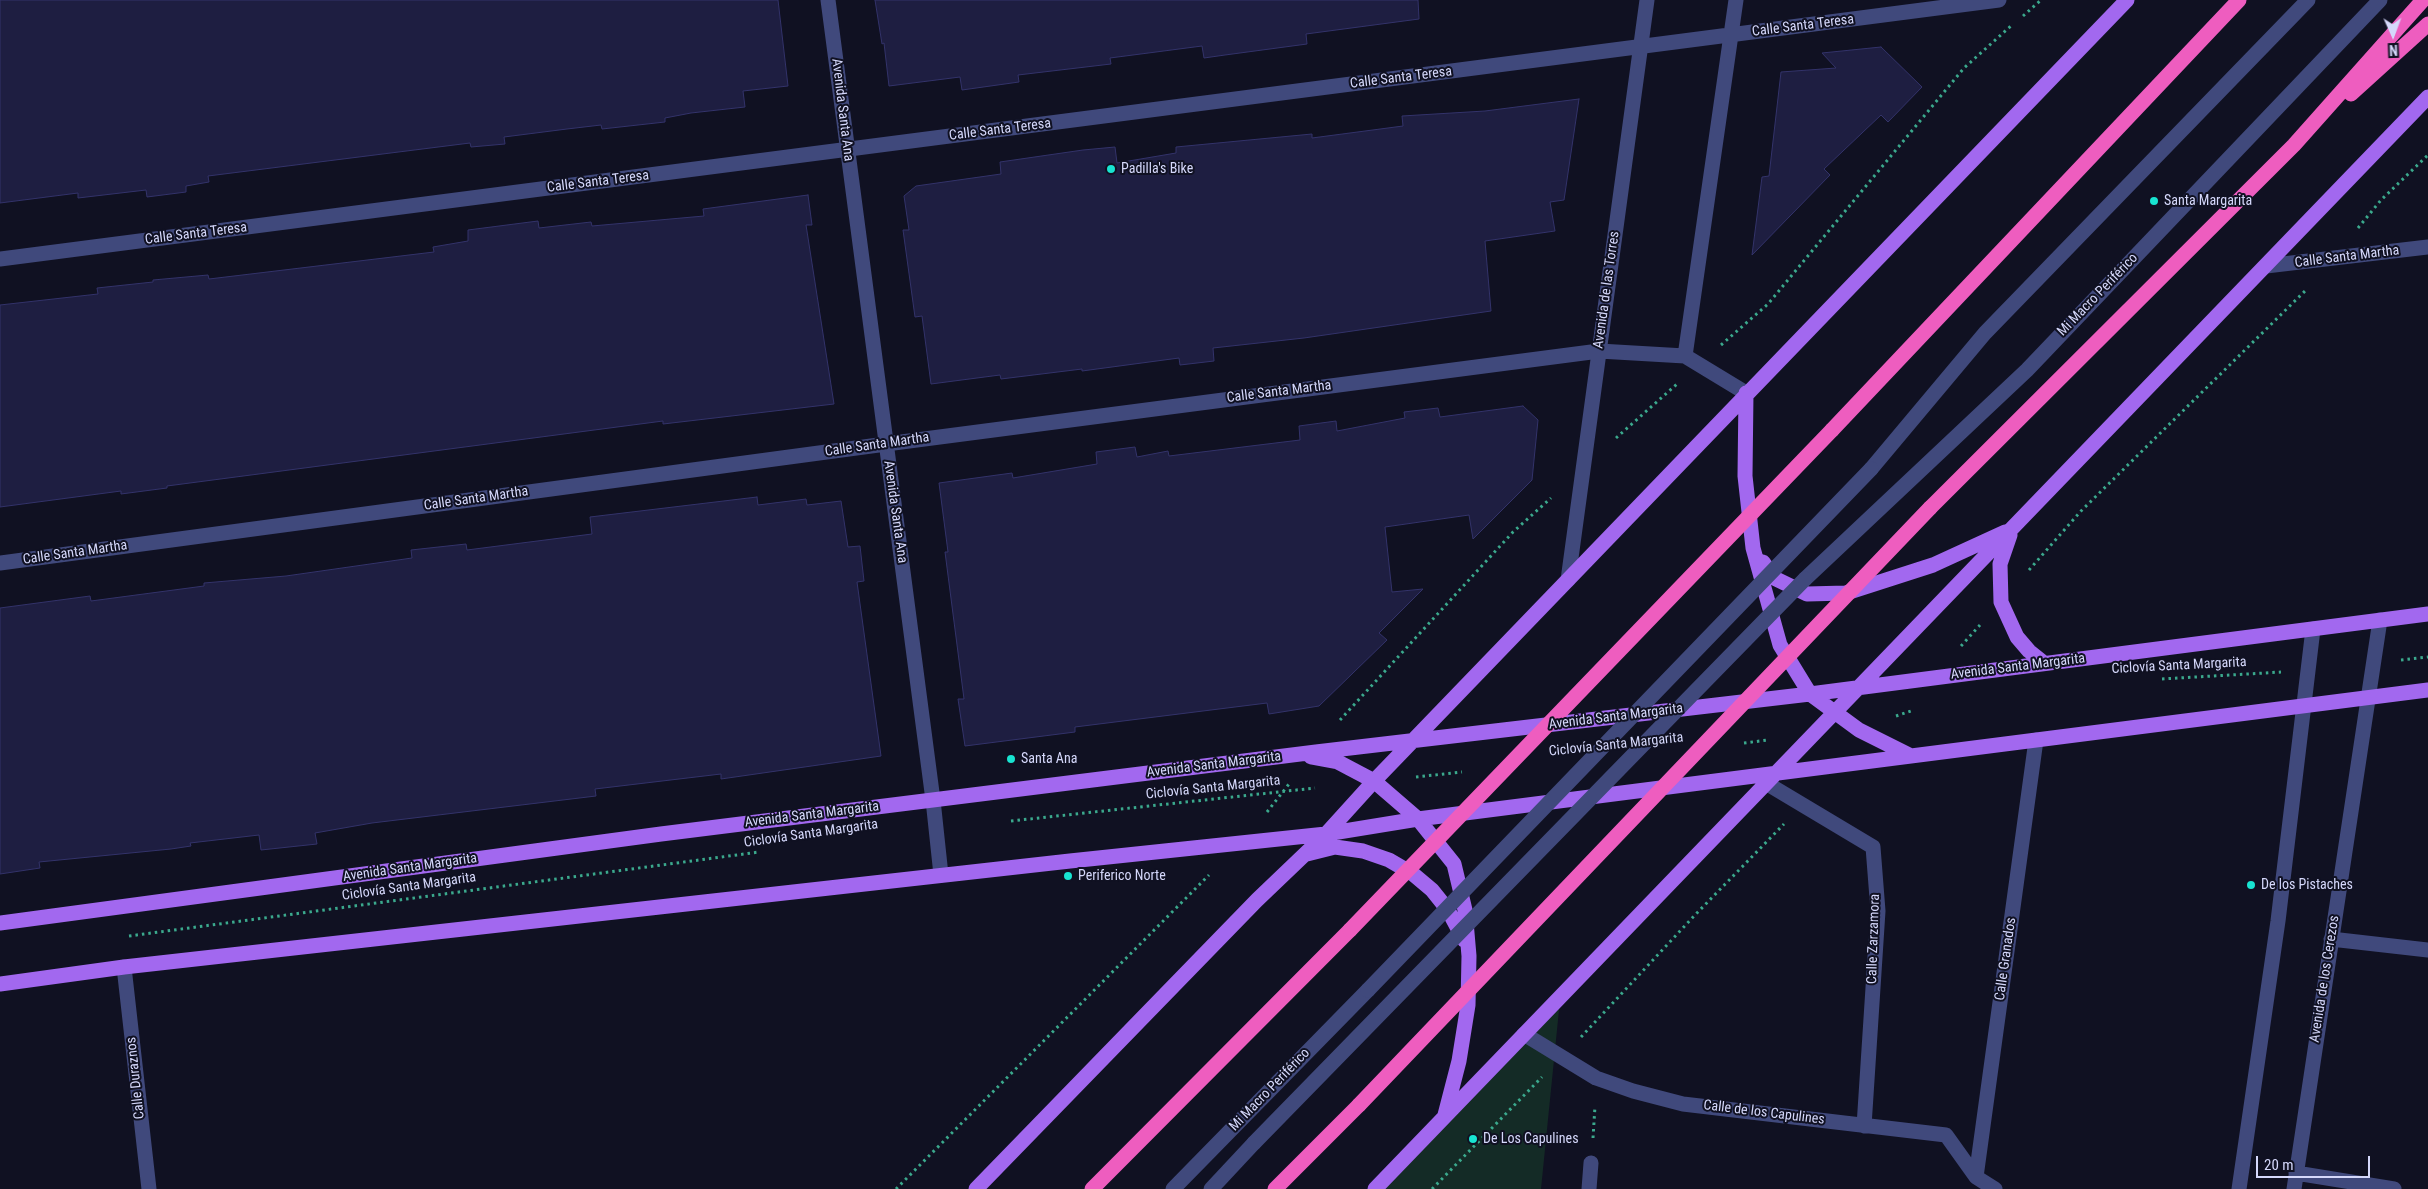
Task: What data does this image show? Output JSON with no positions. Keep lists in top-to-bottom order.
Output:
{
  "streets": {
    "main road": ["Avenida Santa Margarita"],
    "street": [
      "Calle Santa Teresa",
      "Avenida Santa Ana",
      "Calle Santa Martha",
      "Avenida de las Torres",
      "Mi Macro Periférico",
      "Calle Zarzamora",
      "Calle Granados",
      "Avenida de los Cerezos",
      "Calle Duraznos",
      "Calle de los Capulines"
    ],
    "path": ["Ciclovía Santa Margarita"]
  },
  "crossings": [
    ["Calle Santa Teresa", "Avenida Santa Ana"],
    ["Calle Santa Teresa", "Avenida de las Torres"],
    ["Avenida Santa Ana", "Calle Santa Martha"],
    ["Avenida Santa Ana", "Avenida Santa Margarita"],
    ["Calle Santa Martha", "Avenida de las Torres"],
    ["Avenida Santa Margarita", "Avenida de los Cerezos"],
    ["Calle Zarzamora", "Calle de los Capulines"],
    ["Calle Granados", "Calle de los Capulines"]
  ],
  "places": [
    "Padilla's Bike",
    "Santa Margarita",
    "Santa Ana",
    "Periferico Norte",
    "De los Pistaches",
    "De Los Capulines"
  ],
  "scale_bar": "20 m",
  "north": "bottom"
}
